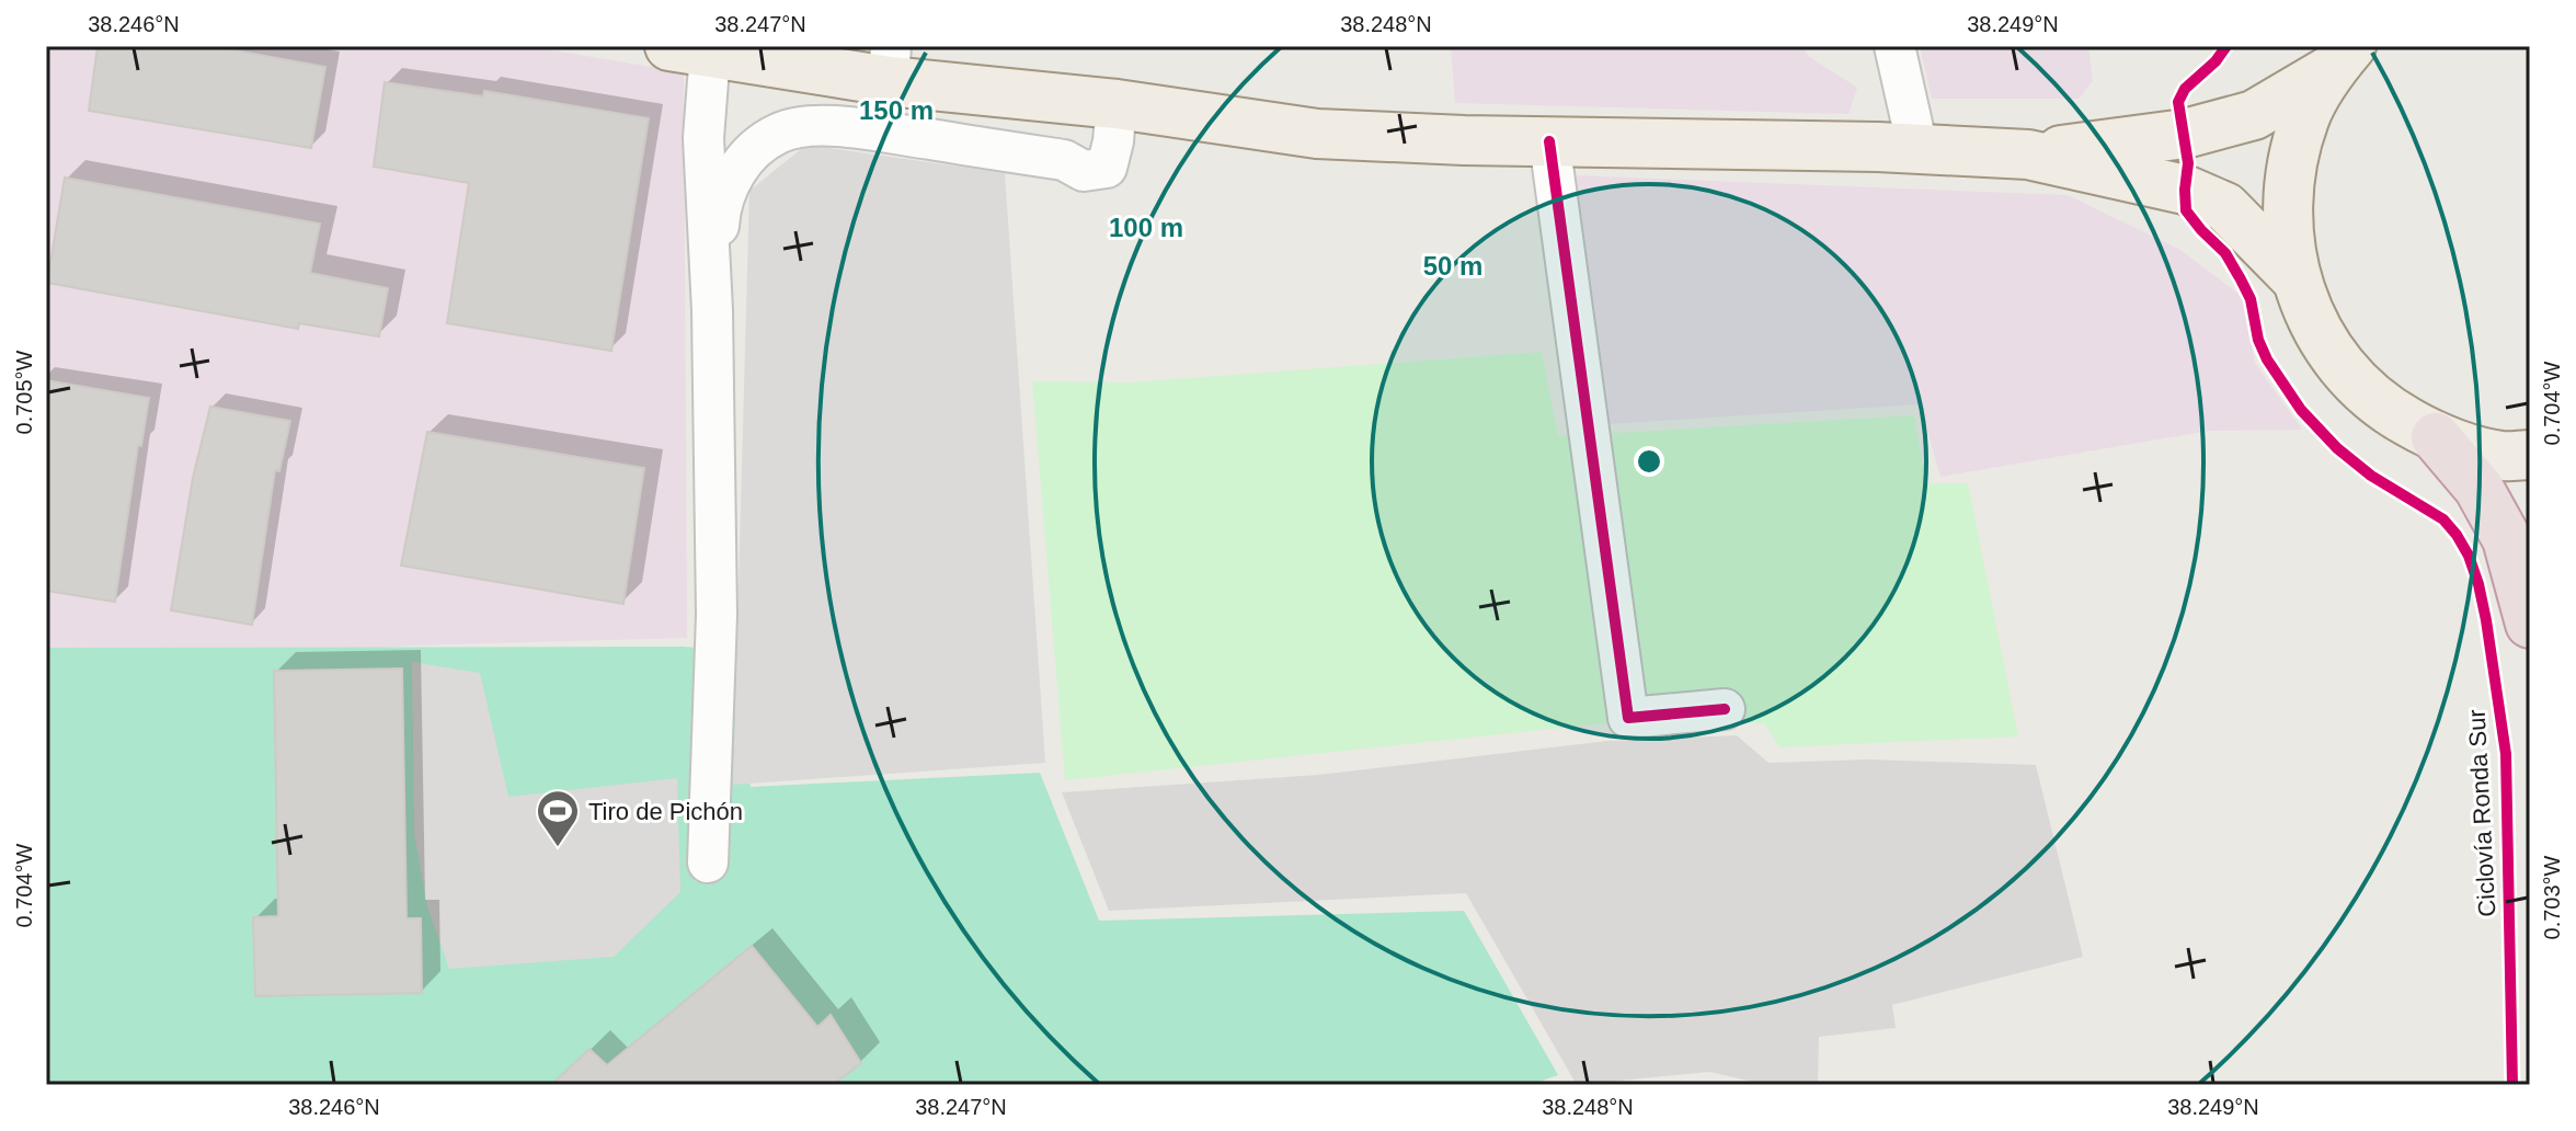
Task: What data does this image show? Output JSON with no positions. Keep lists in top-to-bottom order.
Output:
{
  "streets": {
    "cycle path": ["Ciclovía Ronda Sur"]
  },
  "places": {
    "sports": ["Tiro de Pichón"]
  },
  "coordinates": [
    "38.246°N",
    "38.247°N",
    "38.248°N",
    "38.249°N",
    "0.705°W",
    "0.704°W",
    "0.703°W"
  ],
  "rings": ["150 m", "100 m", "50 m"]
}
